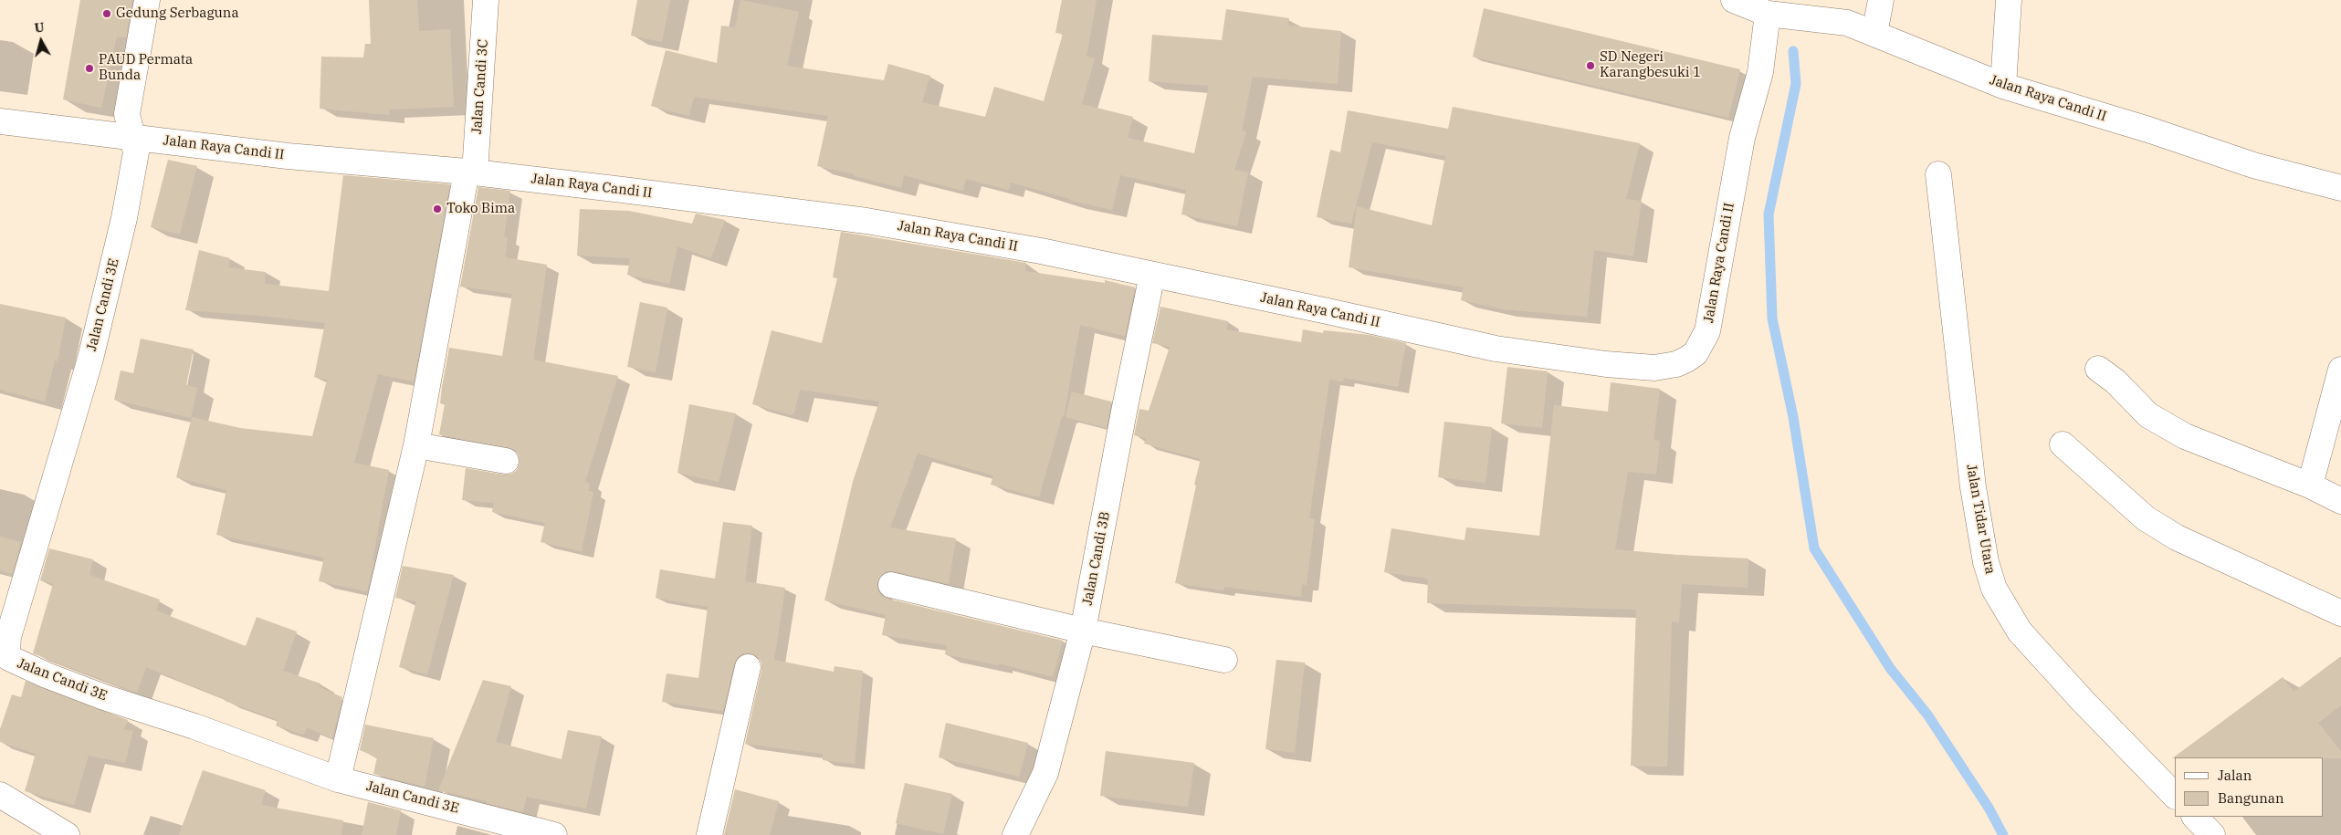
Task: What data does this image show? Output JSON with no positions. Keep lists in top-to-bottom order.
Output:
{
  "streets": {
    "street": [
      "Jalan Candi 3C",
      "Jalan Raya Candi II",
      "Jalan Candi 3E",
      "Jalan Tidar Utara",
      "Jalan Candi 3B"
    ]
  },
  "crossings": [
    ["Jalan Candi 3C", "Jalan Raya Candi II"],
    ["Jalan Candi 3C", "Jalan Candi 3E"],
    ["Jalan Raya Candi II", "Jalan Candi 3E"],
    ["Jalan Raya Candi II", "Jalan Candi 3B"]
  ],
  "places": [
    "Gedung Serbaguna",
    "SD Negeri Karangbesuki 1",
    "PAUD Permata Bunda",
    "Toko Bima"
  ],
  "legend": ["Jalan", "Bangunan"],
  "north": "top"
}
